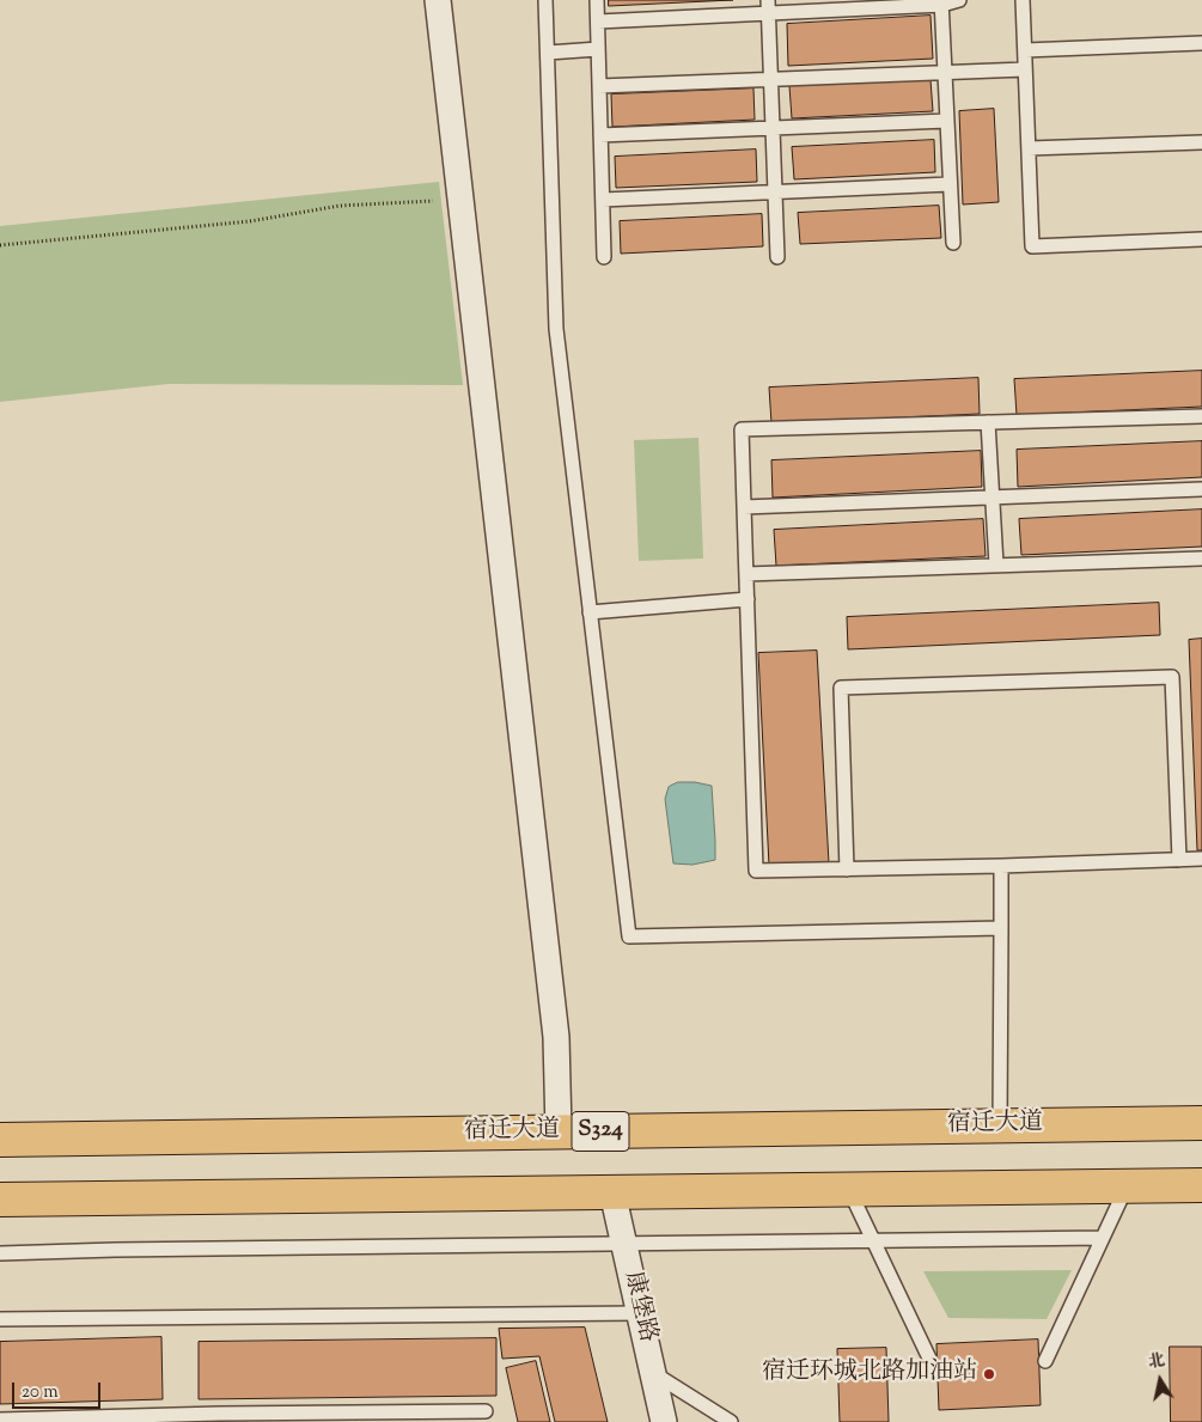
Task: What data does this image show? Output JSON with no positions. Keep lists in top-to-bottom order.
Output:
{
  "streets": {
    "main road": ["宿迁大道", "S324"],
    "street": ["康堡路"]
  },
  "places": ["宿迁环城北路加油站"],
  "scale_bar": "20 m",
  "north": "top"
}
